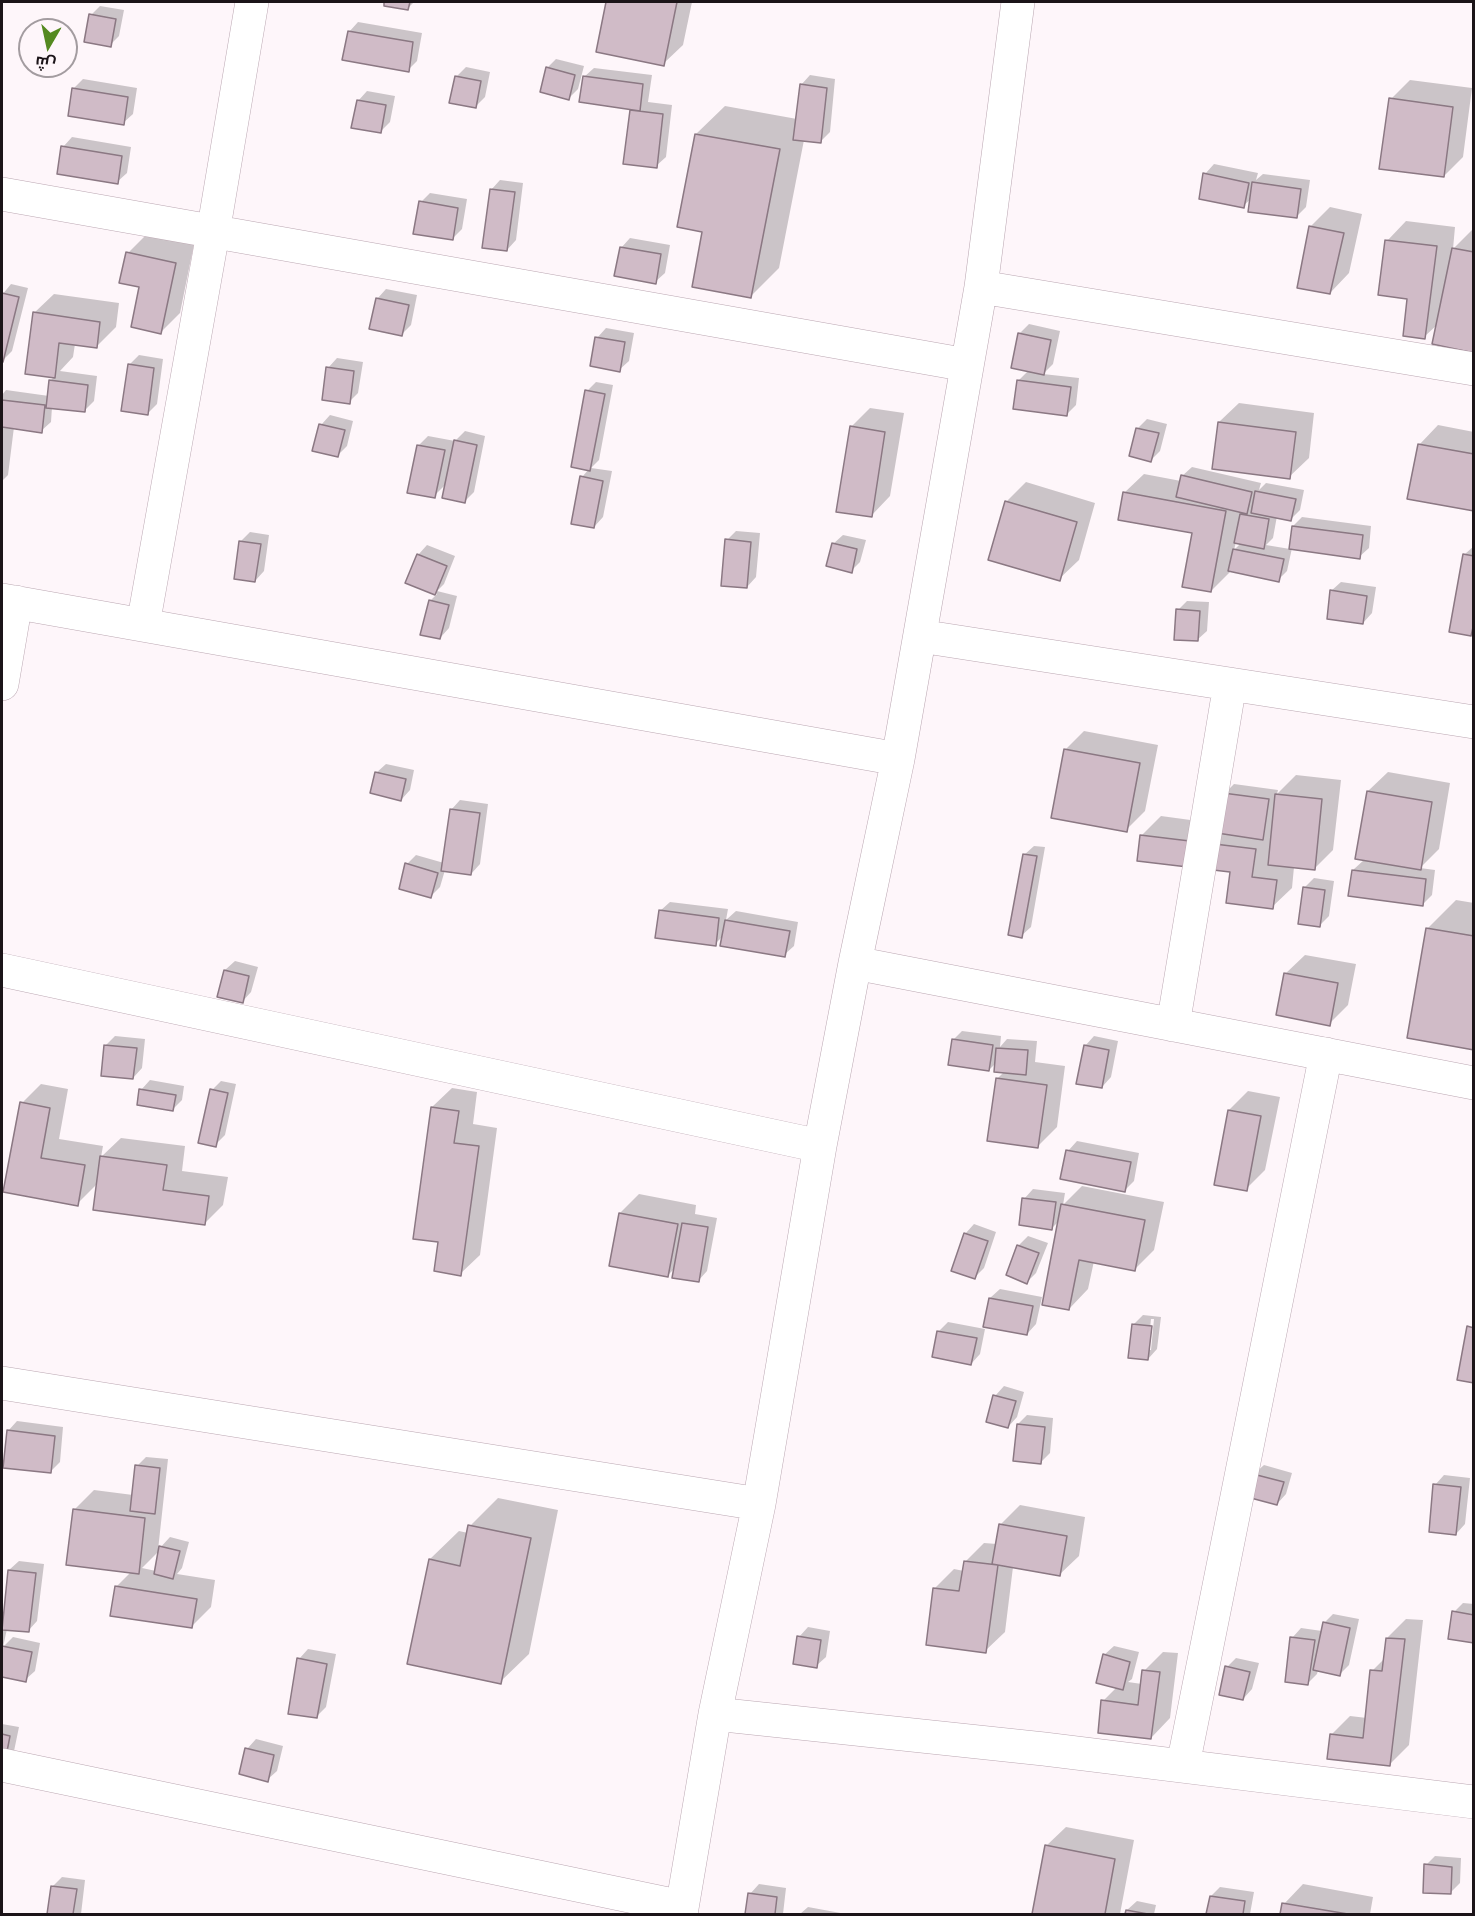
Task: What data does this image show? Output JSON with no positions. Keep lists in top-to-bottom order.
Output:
{
  "north": "bottom"
}
